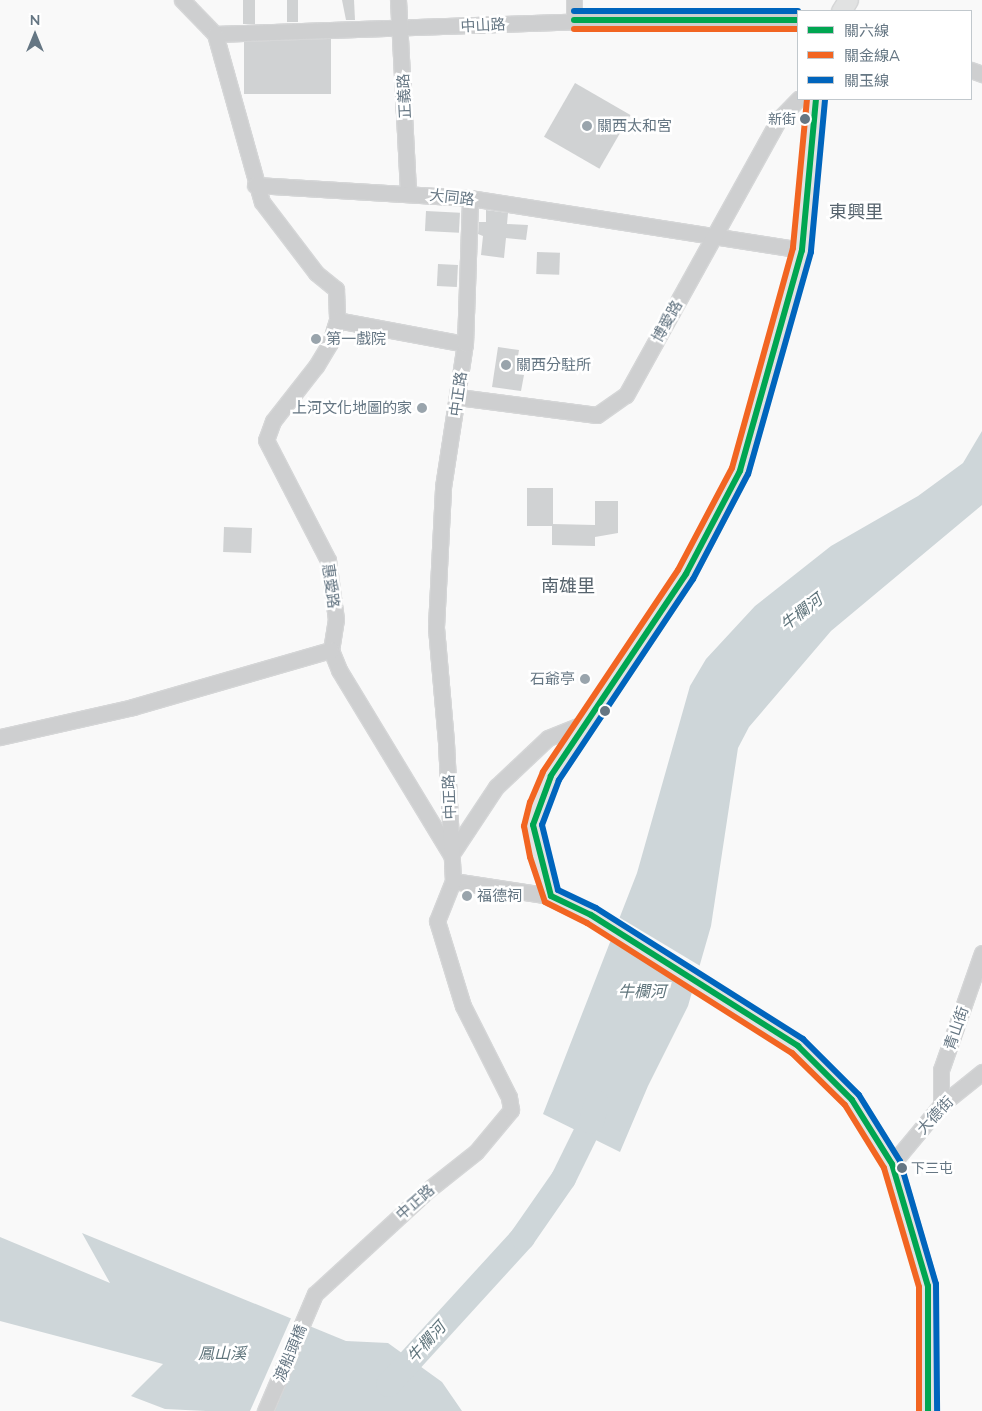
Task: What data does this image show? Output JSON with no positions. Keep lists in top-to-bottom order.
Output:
{
  "streets": {
    "street": [
      "中山路",
      "正義路",
      "大同路",
      "博愛路",
      "中正路",
      "惠愛路",
      "青山街",
      "大德街",
      "渡船頭橋"
    ]
  },
  "crossings": [
    ["中山路", "正義路"],
    ["正義路", "大同路"],
    ["大同路", "博愛路"],
    ["大同路", "中正路"],
    ["大同路", "惠愛路"],
    ["博愛路", "中正路"],
    ["中正路", "渡船頭橋"],
    ["青山街", "大德街"]
  ],
  "districts": ["東興里", "南雄里"],
  "water": ["牛欄河", "鳳山溪"],
  "places": [
    "新街",
    "關西太和宮",
    "第一戲院",
    "關西分駐所",
    "上河文化地圖的家",
    "石爺亭",
    "福德祠",
    "下三屯"
  ],
  "lines": ["transit line 關玉線", "transit line 關六線", "transit line 關金線A"],
  "legend": ["關六線", "關金線A", "關玉線"],
  "north": "top"
}
